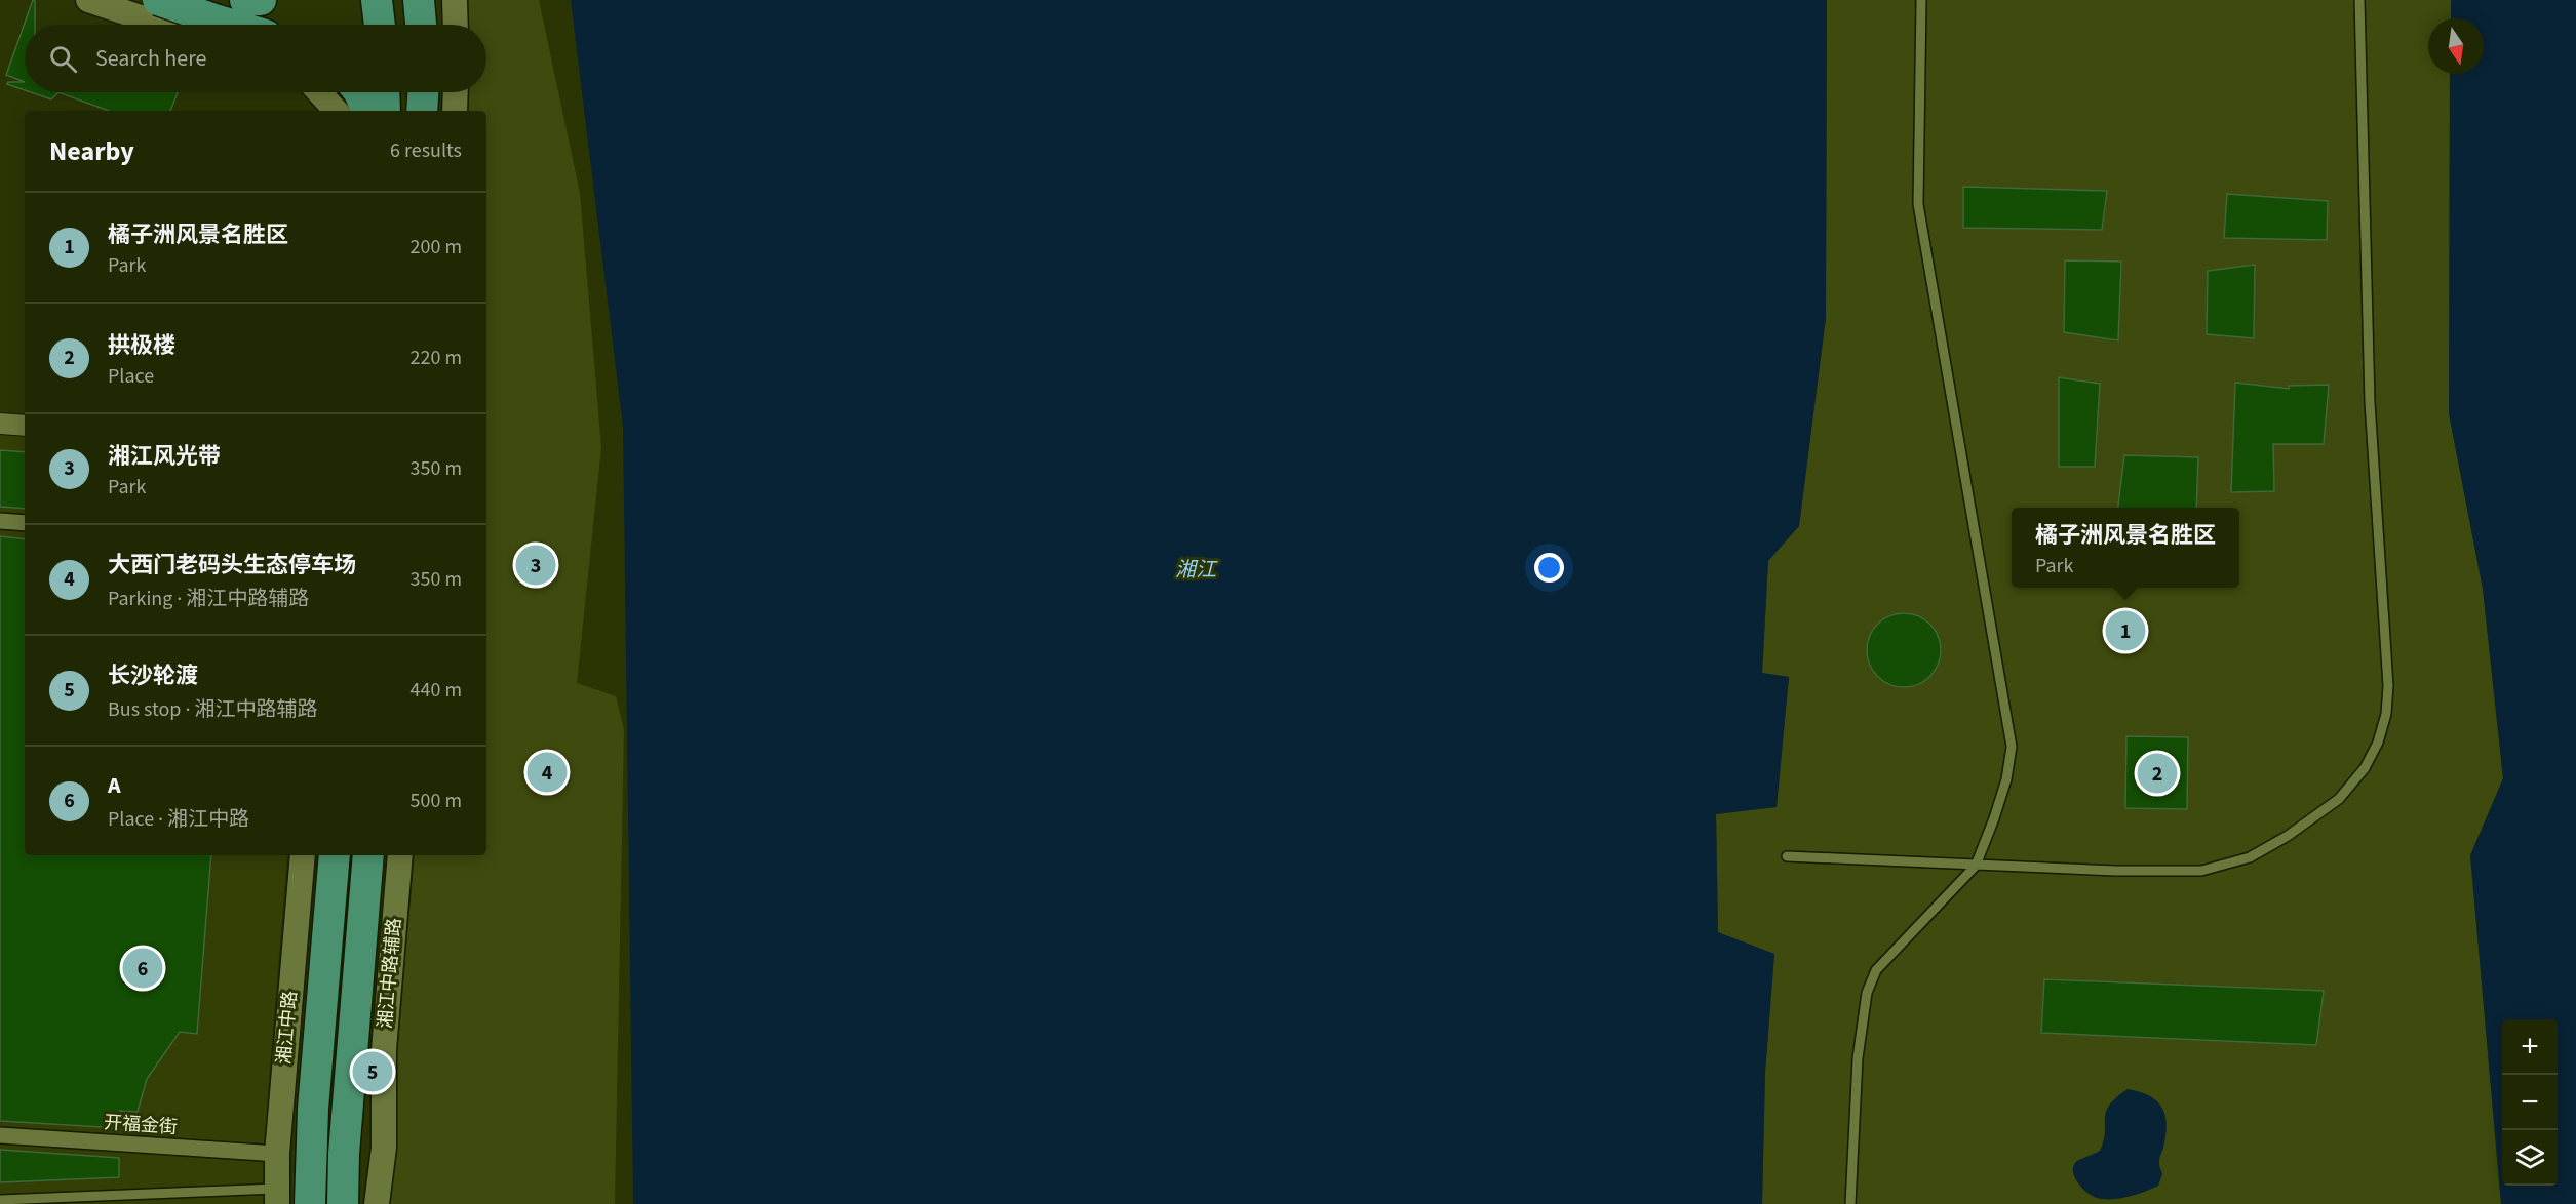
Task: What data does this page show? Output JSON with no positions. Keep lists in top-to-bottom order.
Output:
{
  "streets": {
    "main road": ["湘江中路"],
    "street": ["湘江中路辅路", "开福金街"]
  },
  "crossings": [
    ["湘江中路", "开福金街"]
  ],
  "water": ["湘江"],
  "north": "bottom",
  "page": {
    "search": "Search here",
    "heading": ["Nearby", "6 results"],
    "list": [
      {
        "mark": "1",
        "name": "橘子洲风景名胜区",
        "note": "Park",
        "value": "200 m"
      },
      {
        "mark": "2",
        "name": "拱极楼",
        "note": "Place",
        "value": "220 m"
      },
      {
        "mark": "3",
        "name": "湘江风光带",
        "note": "Park",
        "value": "350 m"
      },
      {
        "mark": "4",
        "name": "大西门老码头生态停车场",
        "note": "Parking · 湘江中路辅路",
        "value": "350 m"
      },
      {
        "mark": "5",
        "name": "长沙轮渡",
        "note": "Bus stop · 湘江中路辅路",
        "value": "440 m"
      },
      {
        "mark": "6",
        "name": "A",
        "note": "Place · 湘江中路",
        "value": "500 m"
      }
    ],
    "popup": ["橘子洲风景名胜区", "Park"],
    "pins": [
      "3",
      "1",
      "4",
      "2",
      "6",
      "5"
    ],
    "map_buttons": ["+", "−"]
  }
}
